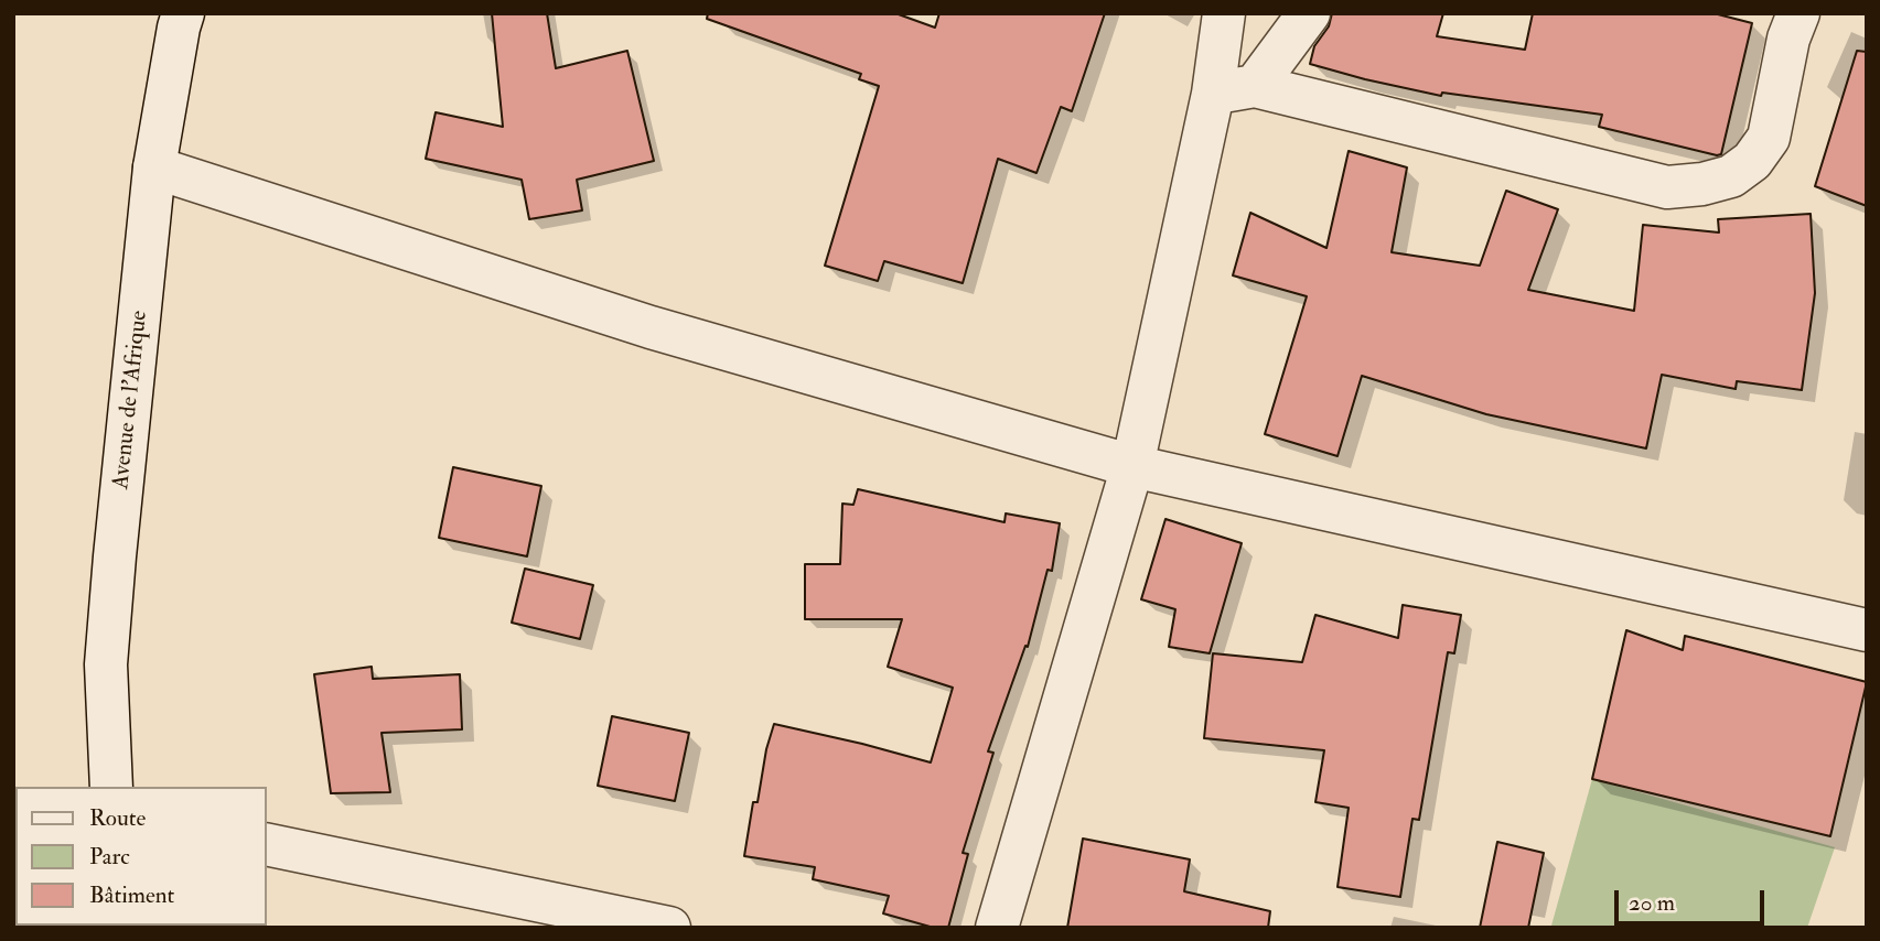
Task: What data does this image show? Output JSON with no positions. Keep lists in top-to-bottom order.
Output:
{
  "streets": {
    "street": ["Avenue de l'Afrique"]
  },
  "legend": ["Route", "Parc", "Bâtiment"],
  "scale_bar": "20 m"
}
